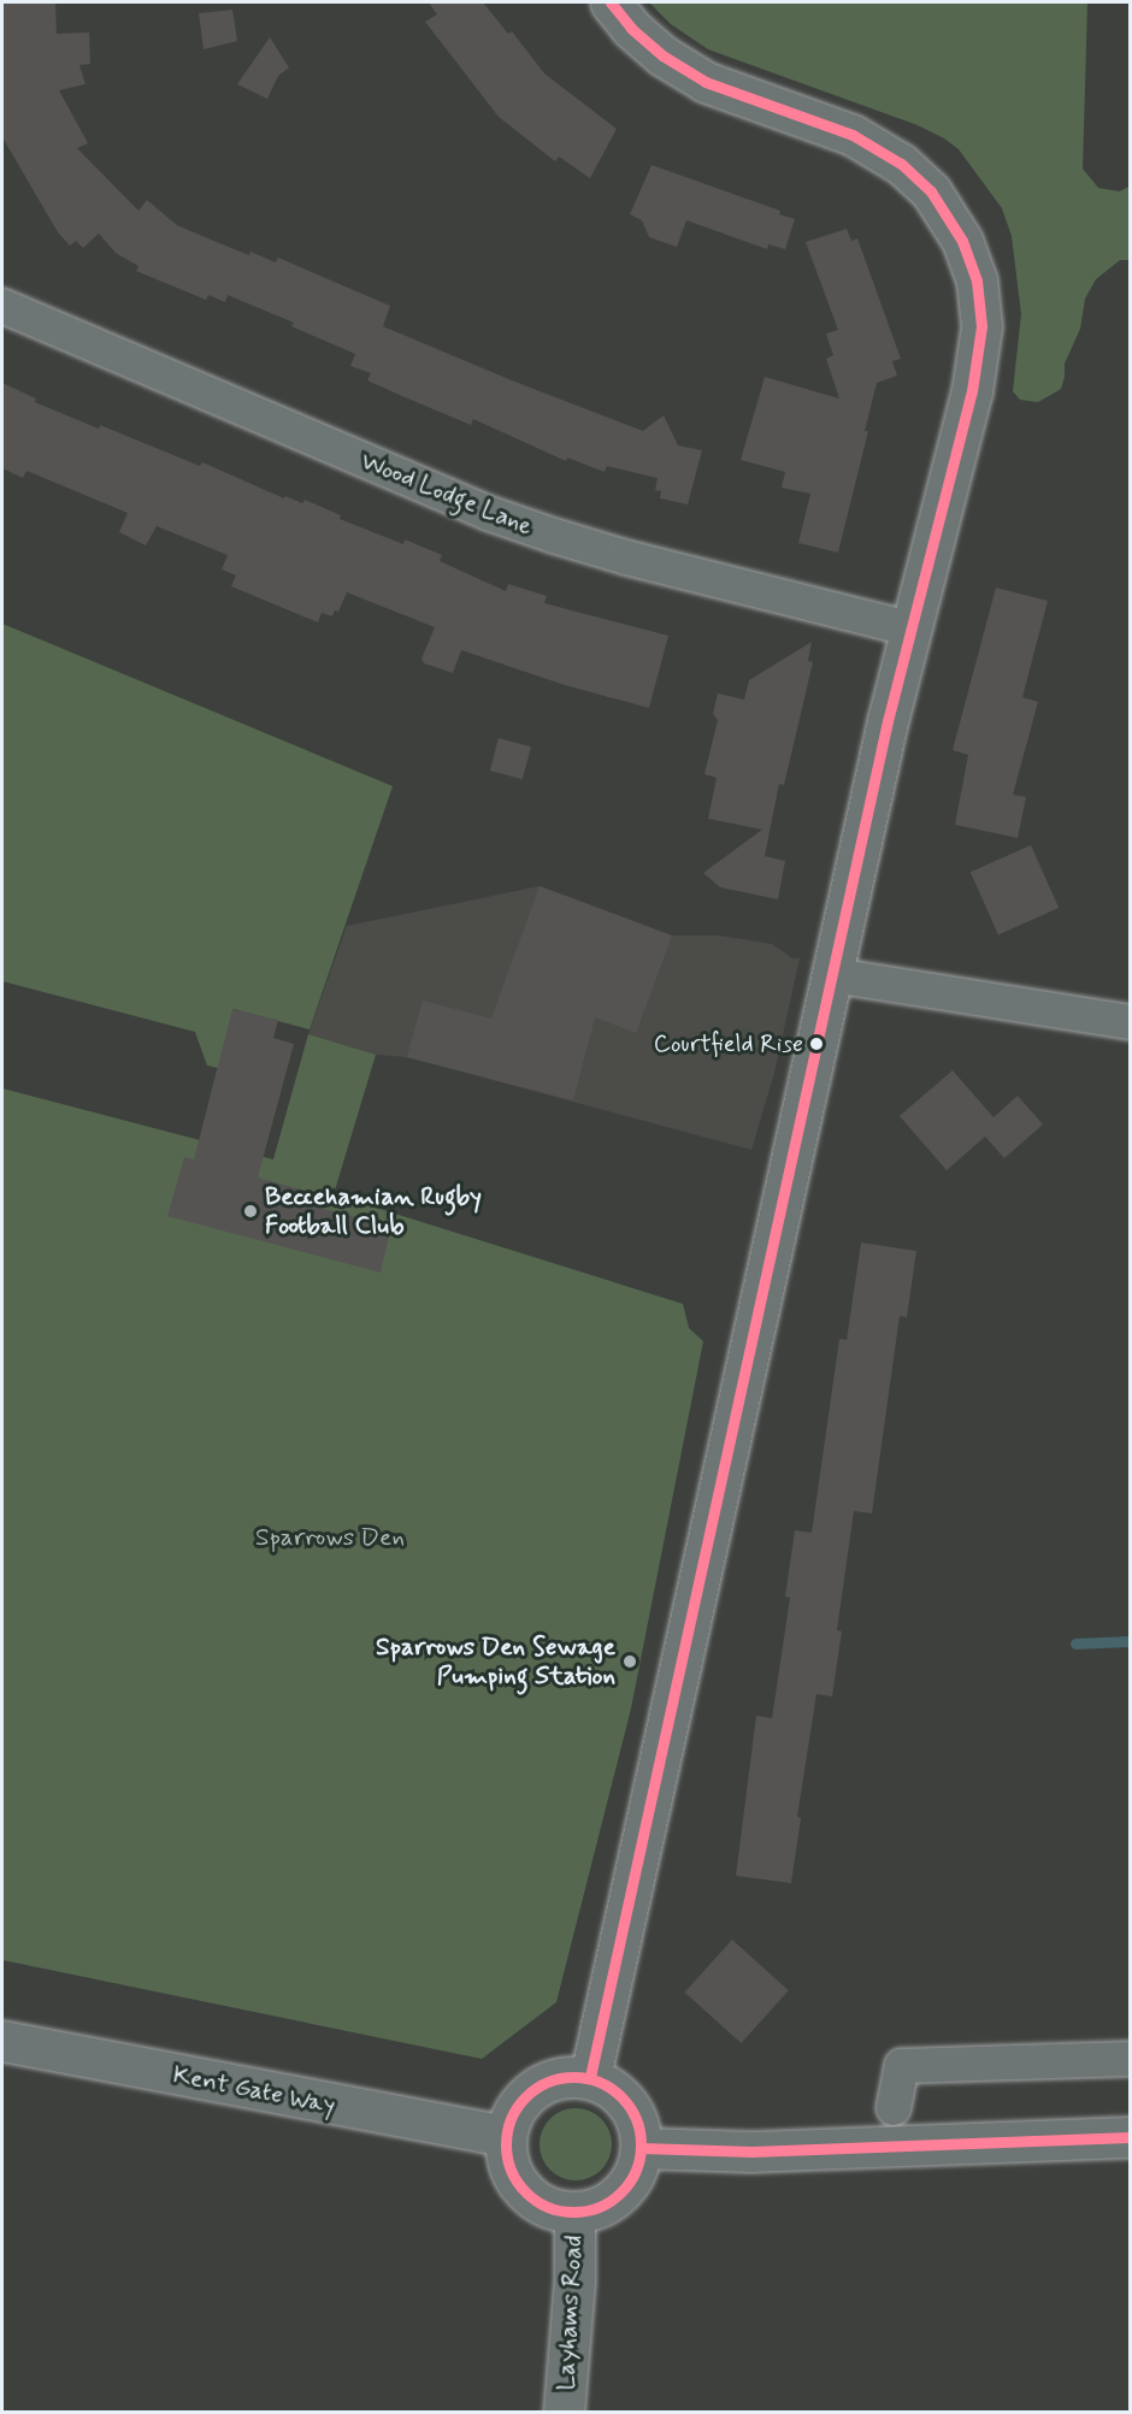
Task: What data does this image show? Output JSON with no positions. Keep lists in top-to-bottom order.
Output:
{
  "streets": {
    "street": ["Wood Lodge Lane", "Kent Gate Way", "Layhams Road"]
  },
  "crossings": [
    ["Kent Gate Way", "Layhams Road"]
  ],
  "parks": ["Sparrows Den"],
  "places": ["Courtfield Rise", "Beccehamian Rugby Football Club", "Sparrows Den Sewage Pumping Station"]
}
